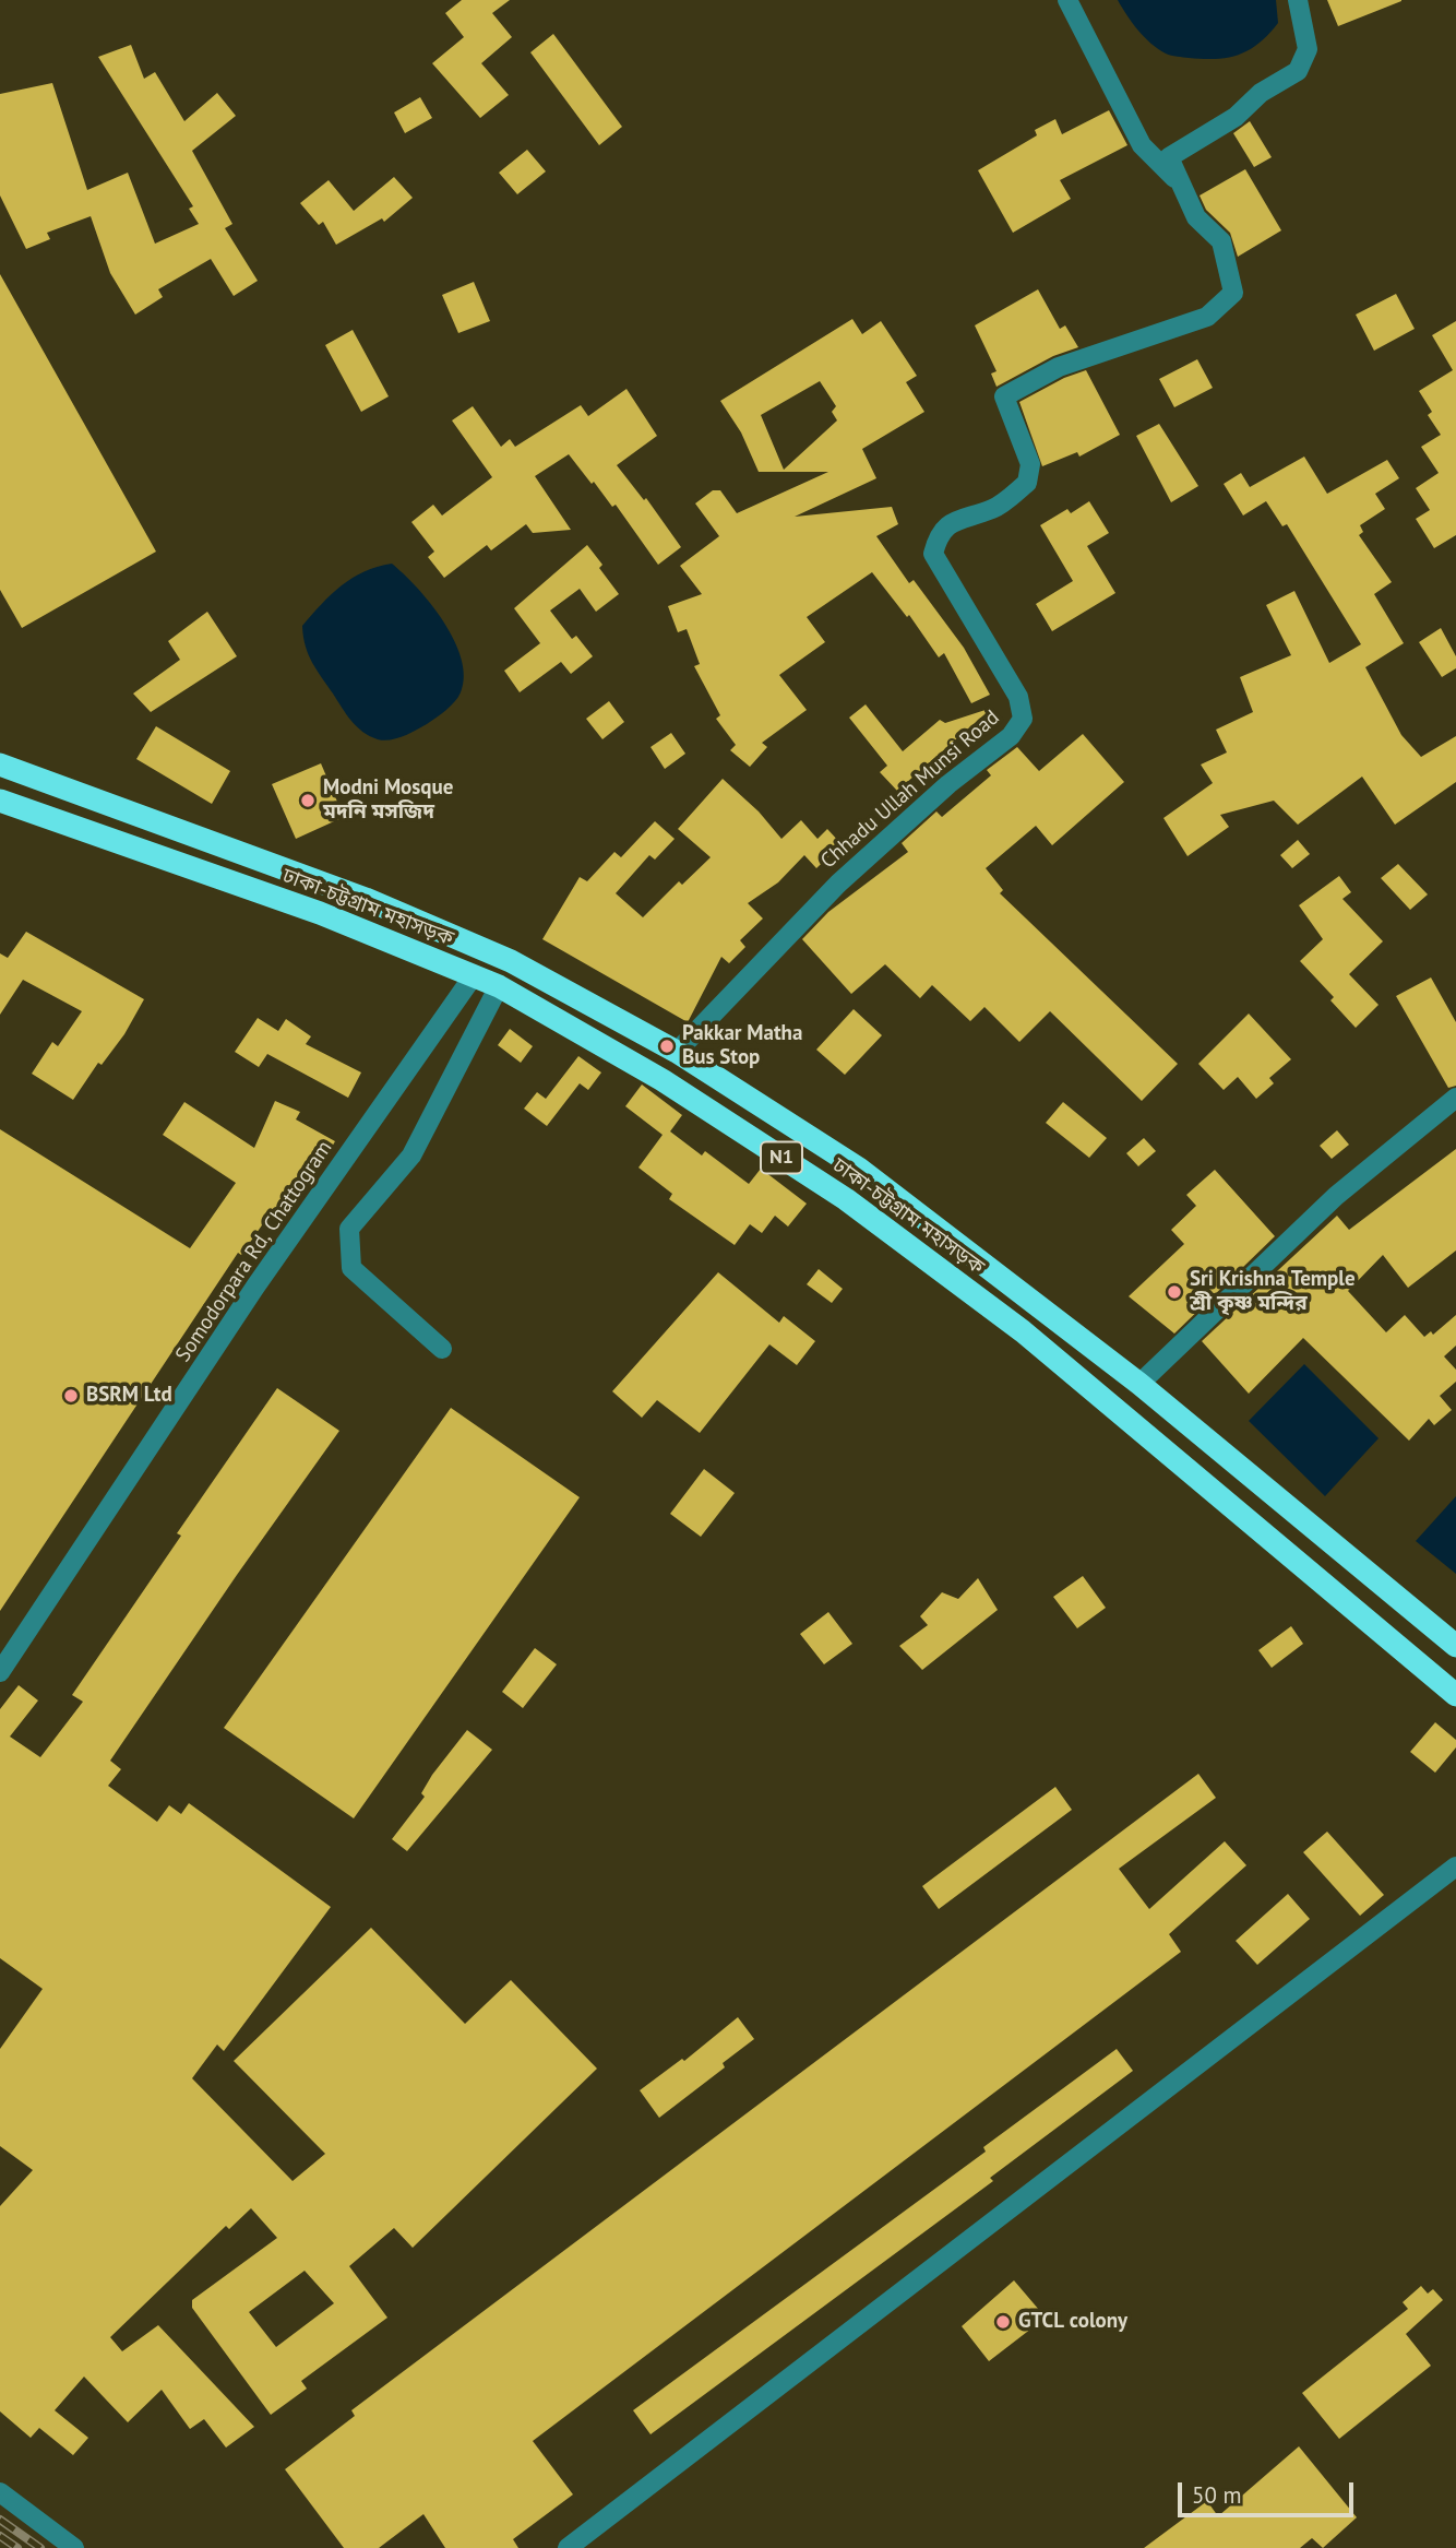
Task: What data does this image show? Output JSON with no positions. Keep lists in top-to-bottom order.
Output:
{
  "streets": {
    "highway": ["ঢাকা-চট্টগ্রাম মহাসড়ক", "N1"],
    "street": ["Chhadu Ullah Munsi Road", "Somodorpara Rd, Chattogram"]
  },
  "crossings": [
    ["Chhadu Ullah Munsi Road", "ঢাকা-চট্টগ্রাম মহাসড়ক"],
    ["ঢাকা-চট্টগ্রাম মহাসড়ক", "Somodorpara Rd, Chattogram"]
  ],
  "places": [
    "Modni Mosque মদনি মসজিদ",
    "Pakkar Matha Bus Stop",
    "Sri Krishna Temple শ্রী কৃষ্ণ মন্দির",
    "BSRM Ltd",
    "GTCL colony"
  ],
  "scale_bar": "50 m"
}
